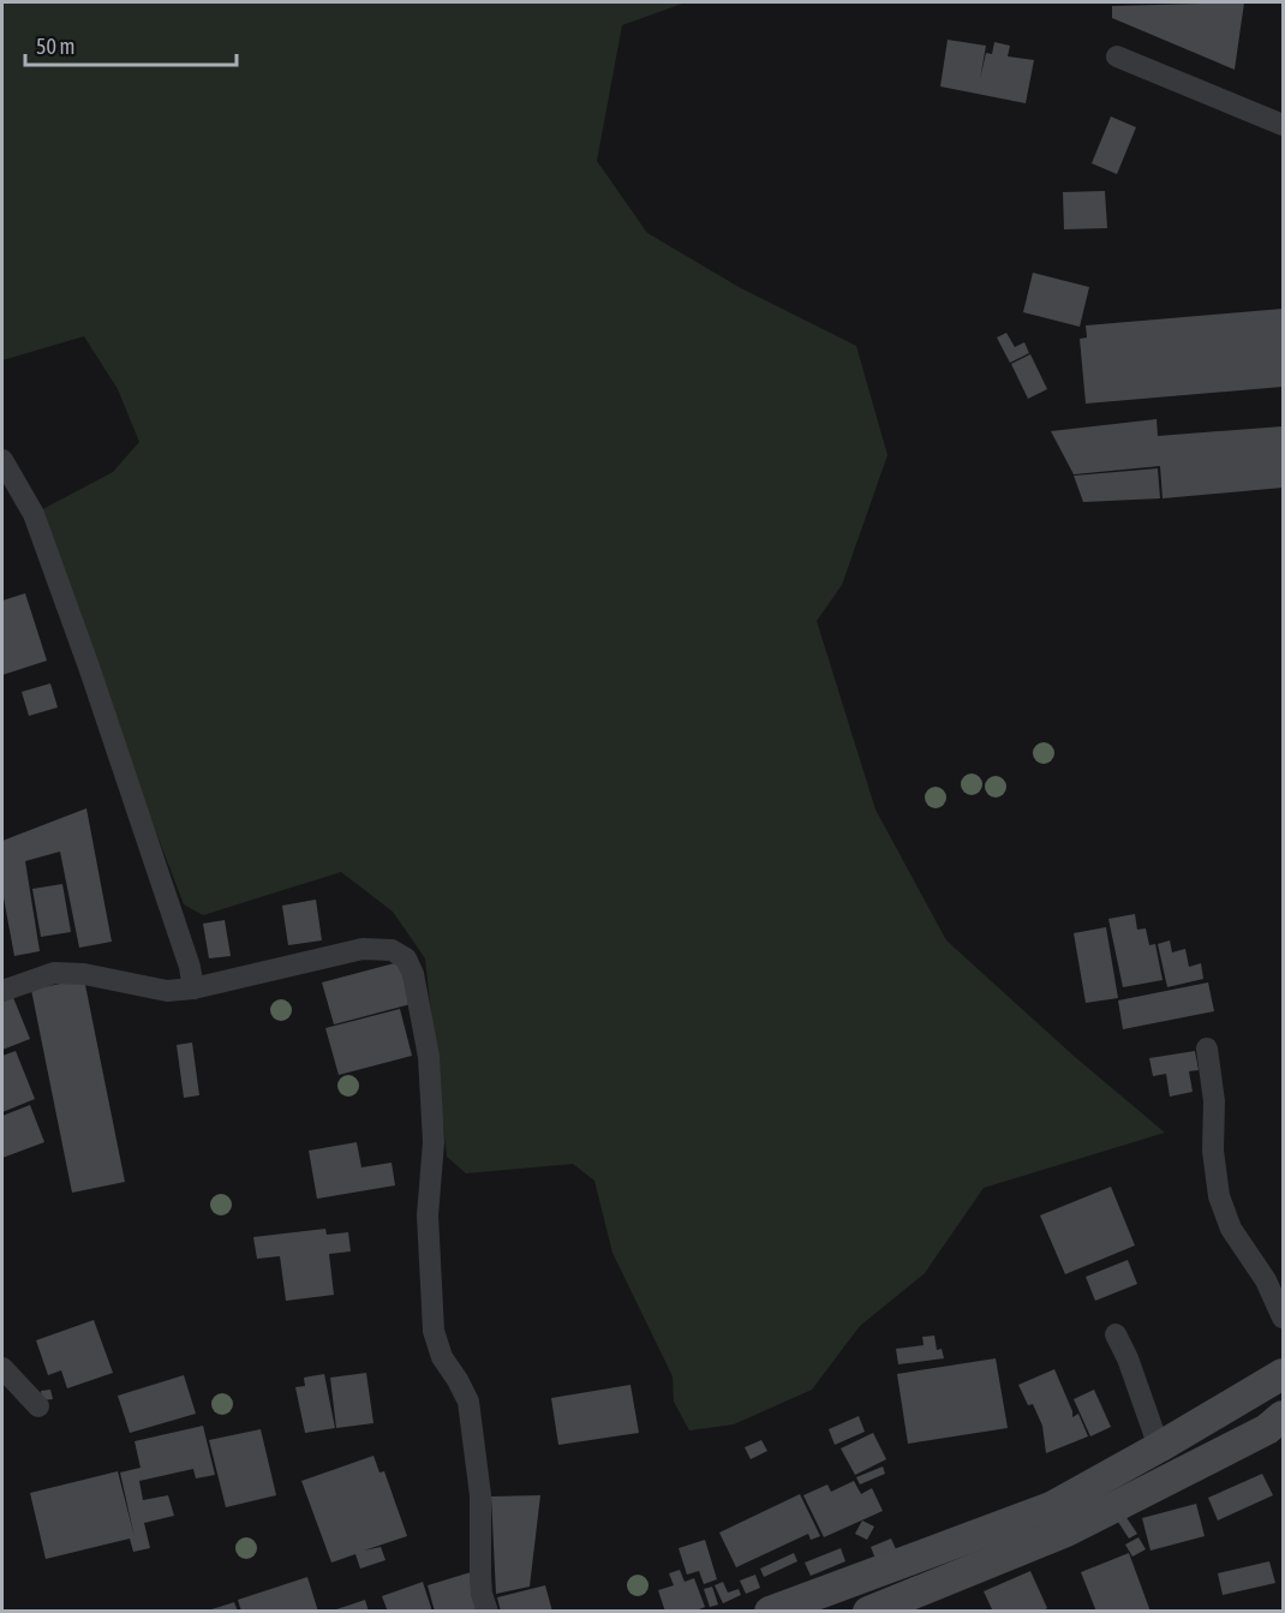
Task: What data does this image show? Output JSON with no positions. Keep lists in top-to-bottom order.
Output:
{
  "scale_bar": "50 m"
}
